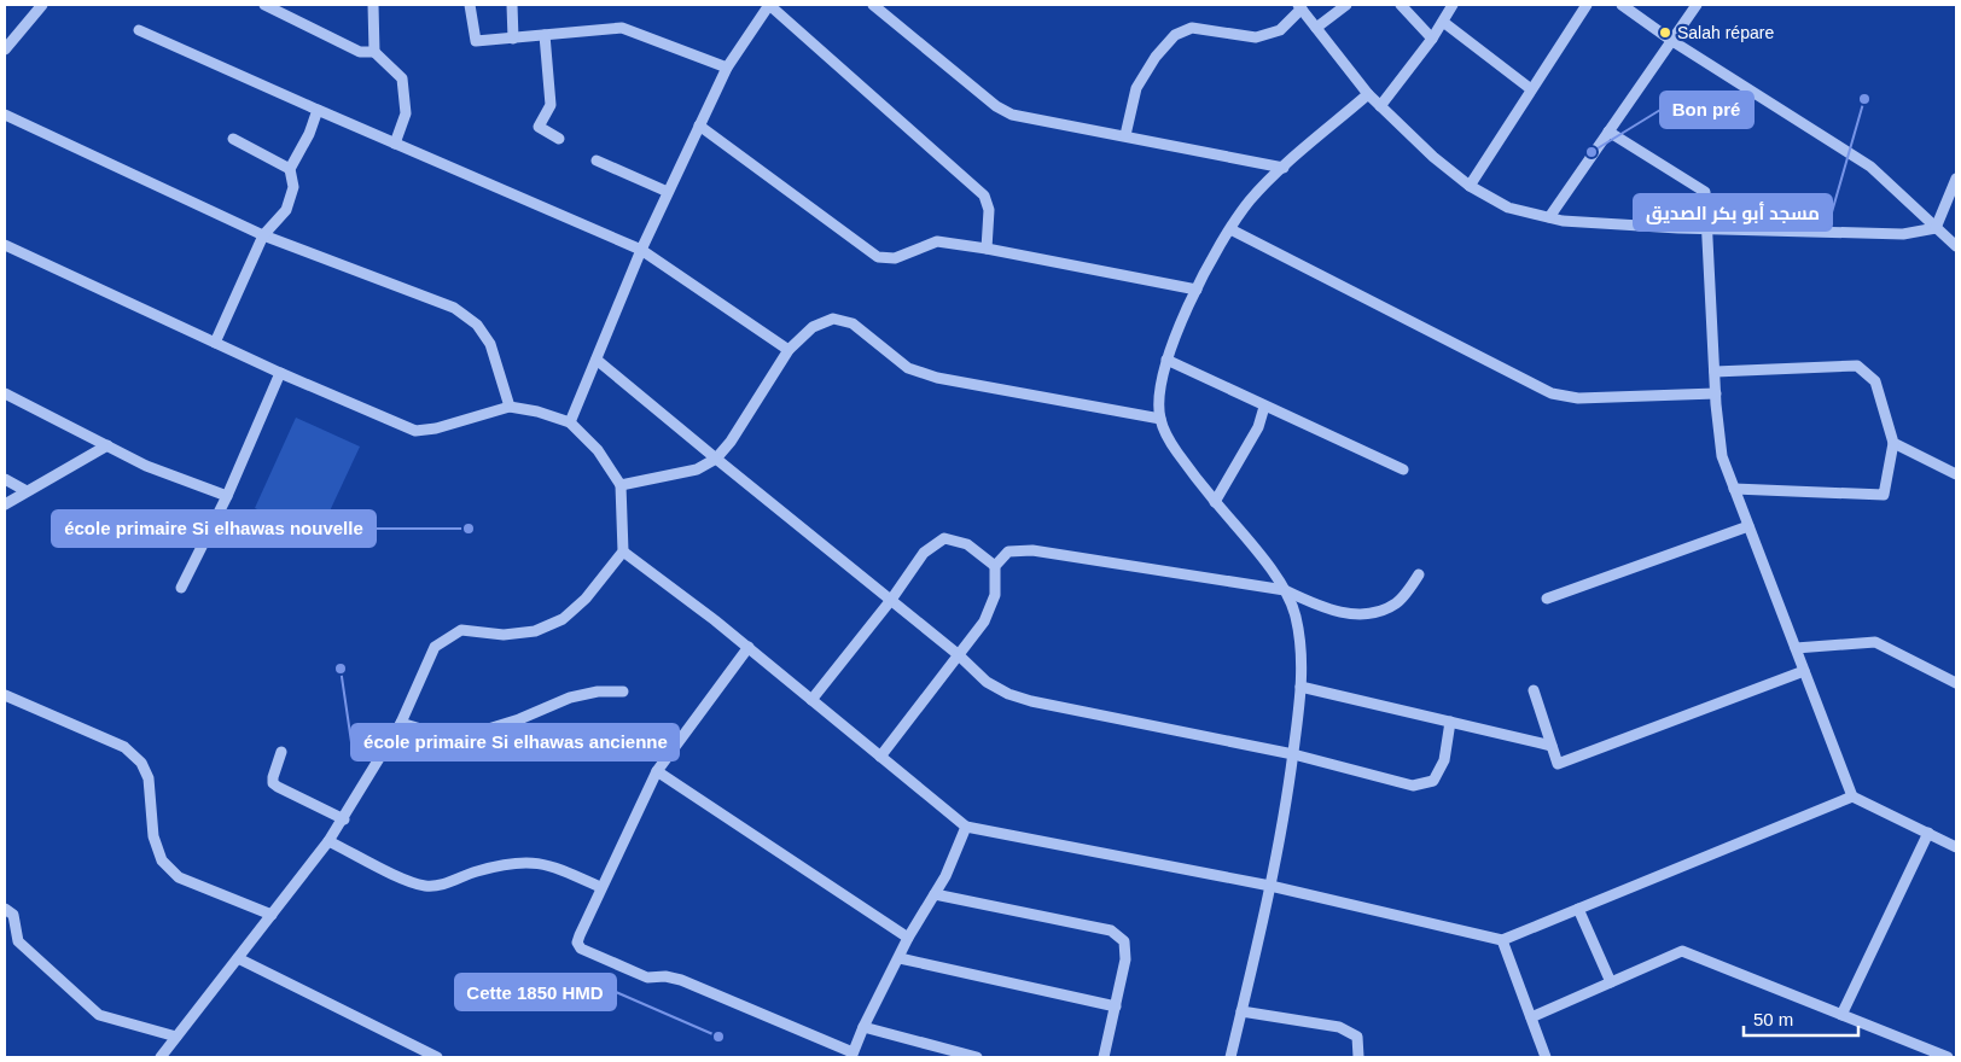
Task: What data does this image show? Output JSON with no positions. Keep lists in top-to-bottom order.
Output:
{
  "places": [
    "Salah répare",
    "مسجد أبو بكر الصديق",
    "Bon pré",
    "école primaire Si elhawas nouvelle",
    "école primaire Si elhawas ancienne",
    "Cette 1850 HMD"
  ],
  "scale_bar": "50 m"
}
